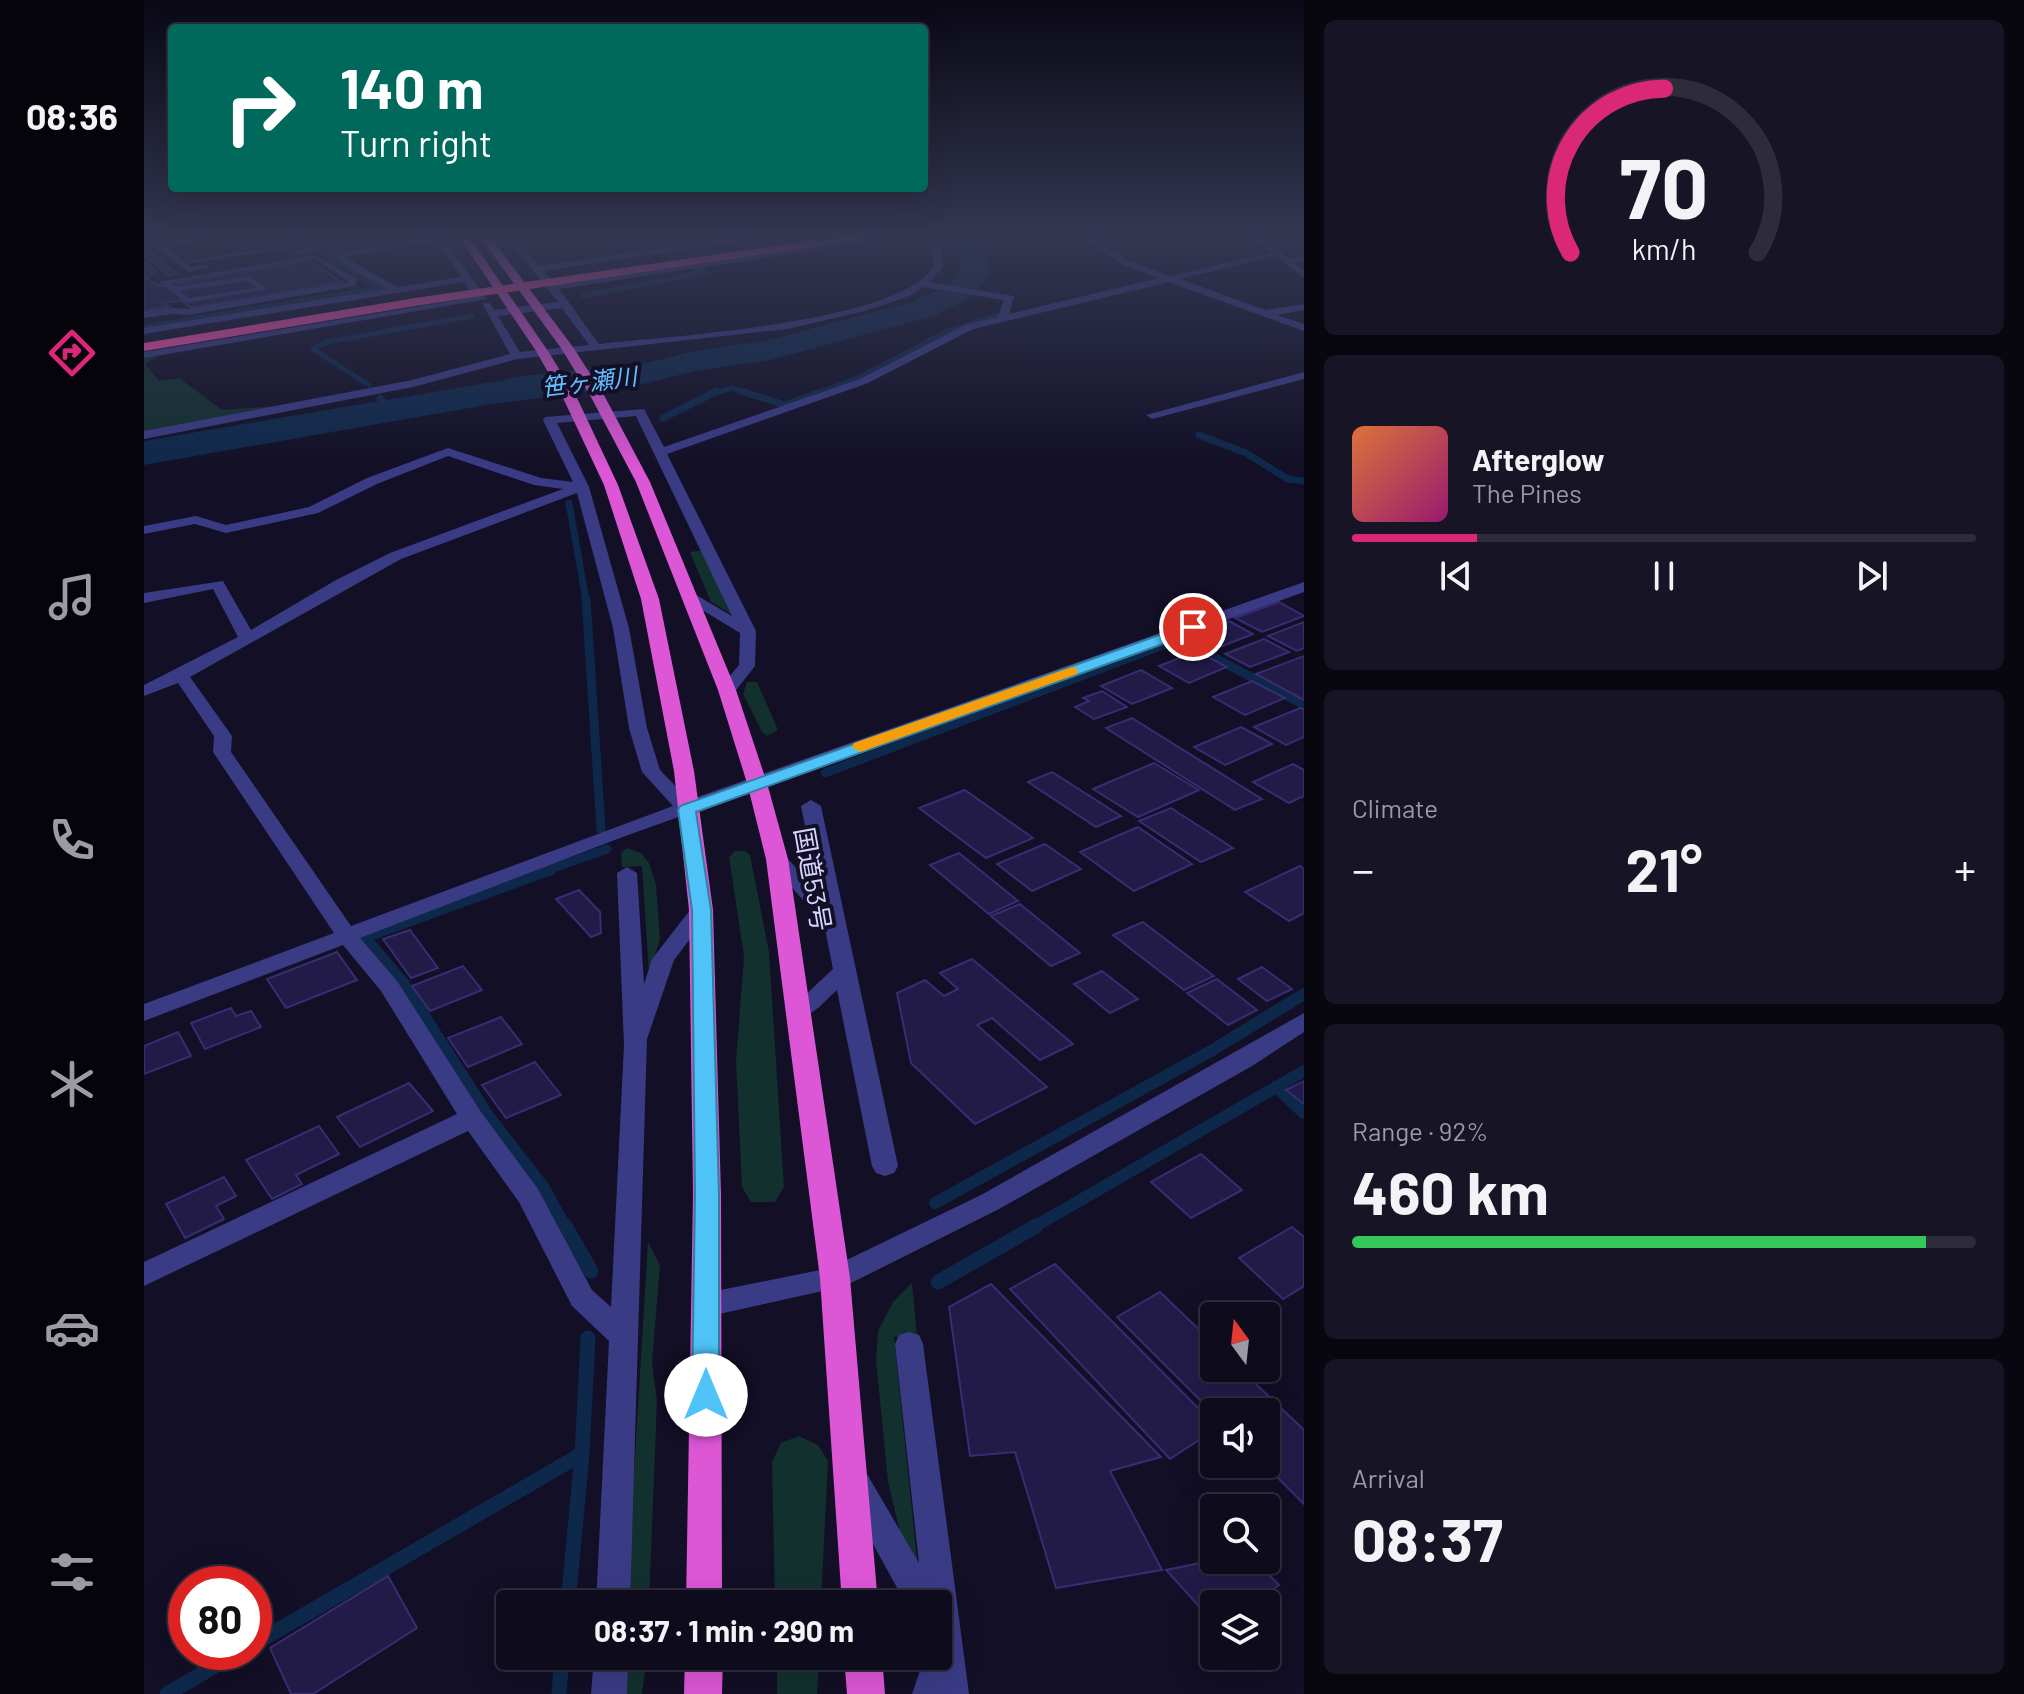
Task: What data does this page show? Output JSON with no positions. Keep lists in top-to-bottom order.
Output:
{
  "streets": {
    "highway": ["国道53号"]
  },
  "water": ["笹ヶ瀬川"],
  "north": "top",
  "page": {
    "tabs": "08:36",
    "turn": ["140 m", "Turn right"],
    "song": ["Afterglow", "The Pines"],
    "tile": [
      "Climate",
      ["Range · 92%", "460 km"],
      ["Arrival", "08:37"]
    ],
    "heat": ["−", "21°", "+"],
    "limit": "80",
    "trip": "08:37 · 1 min · 290 m",
    "gauge": ["70", "km/h"]
  }
}
